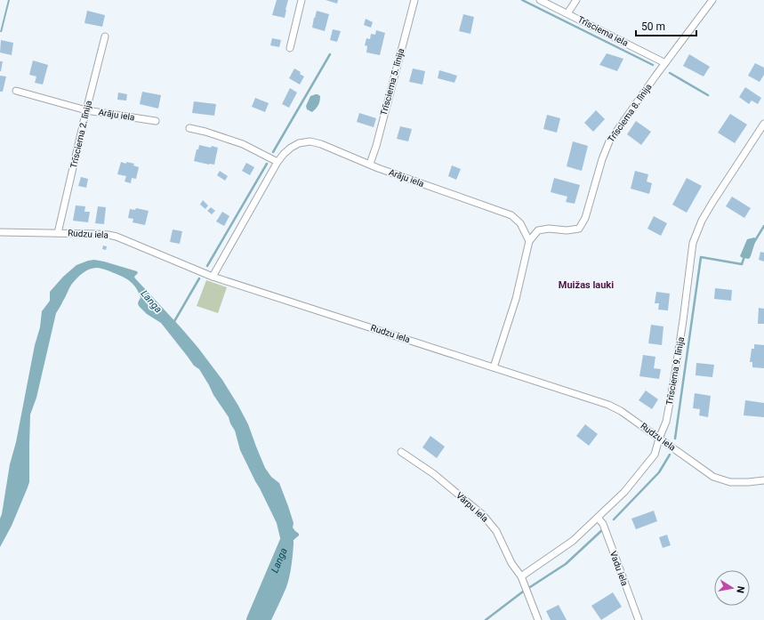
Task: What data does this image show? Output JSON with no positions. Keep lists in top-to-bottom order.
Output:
{
  "streets": {
    "street": [
      "Trīsciema iela",
      "Trīsciema 5. līnija",
      "Trīsciema 8. līnija",
      "Arāju iela",
      "Trīsciema 2. līnija",
      "Rudzu iela",
      "Trīsciema 9. līnija",
      "Vārpu iela",
      "Vadu iela"
    ]
  },
  "crossings": [
    ["Trīsciema iela", "Trīsciema 8. līnija"],
    ["Trīsciema 5. līnija", "Arāju iela"],
    ["Trīsciema 8. līnija", "Arāju iela"],
    ["Arāju iela", "Trīsciema 2. līnija"],
    ["Arāju iela", "Rudzu iela"],
    ["Trīsciema 2. līnija", "Rudzu iela"],
    ["Rudzu iela", "Trīsciema 9. līnija"],
    ["Trīsciema 9. līnija", "Vārpu iela"],
    ["Trīsciema 9. līnija", "Vadu iela"]
  ],
  "districts": ["Muižas lauki"],
  "water": ["Langa"],
  "scale_bar": "50 m",
  "north": "right"
}
